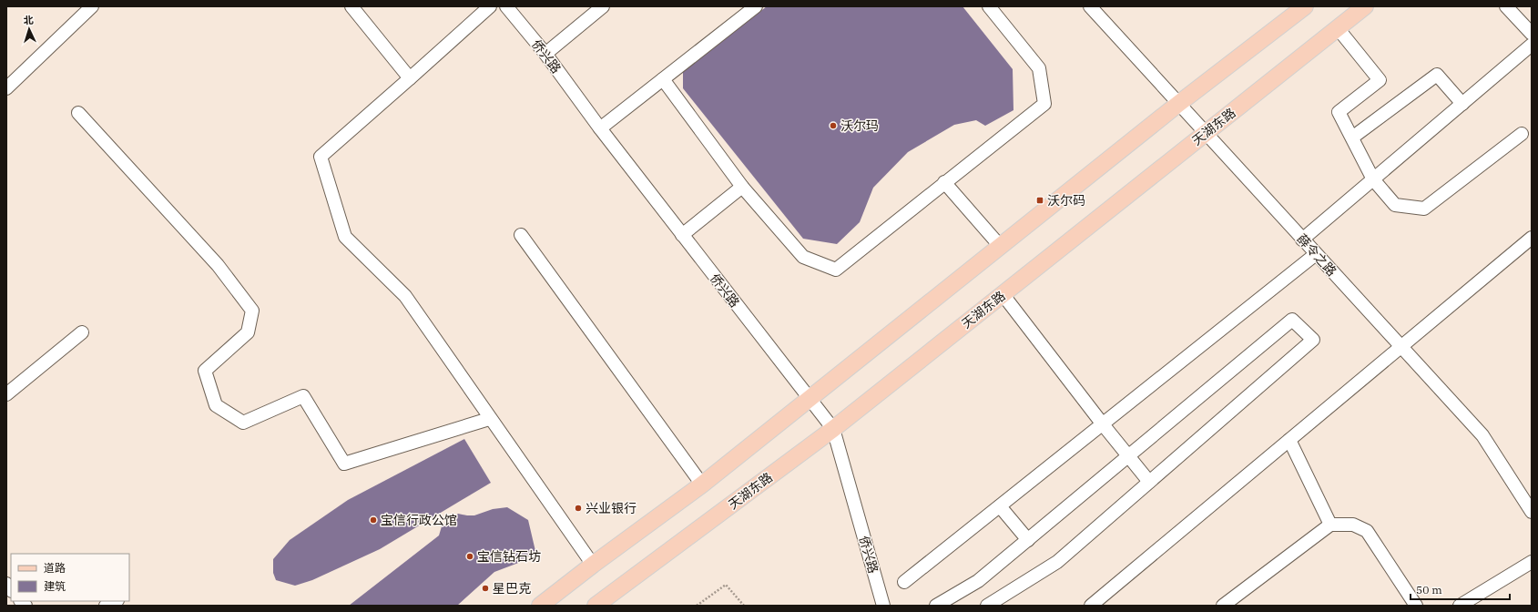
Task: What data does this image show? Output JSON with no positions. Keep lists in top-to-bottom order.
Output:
{
  "streets": {
    "main road": ["天湖东路"],
    "street": ["侨兴路", "薛令之路"]
  },
  "crossings": [
    ["侨兴路", "天湖东路"],
    ["天湖东路", "薛令之路"]
  ],
  "places": {
    "other": [
      "沃尔玛",
      "兴业银行",
      "宝信行政公馆",
      "宝信钻石坊",
      "星巴克"
    ],
    "transit": ["沃尔码"]
  },
  "legend": ["道路", "建筑"],
  "scale_bar": "50 m",
  "north": "top"
}
